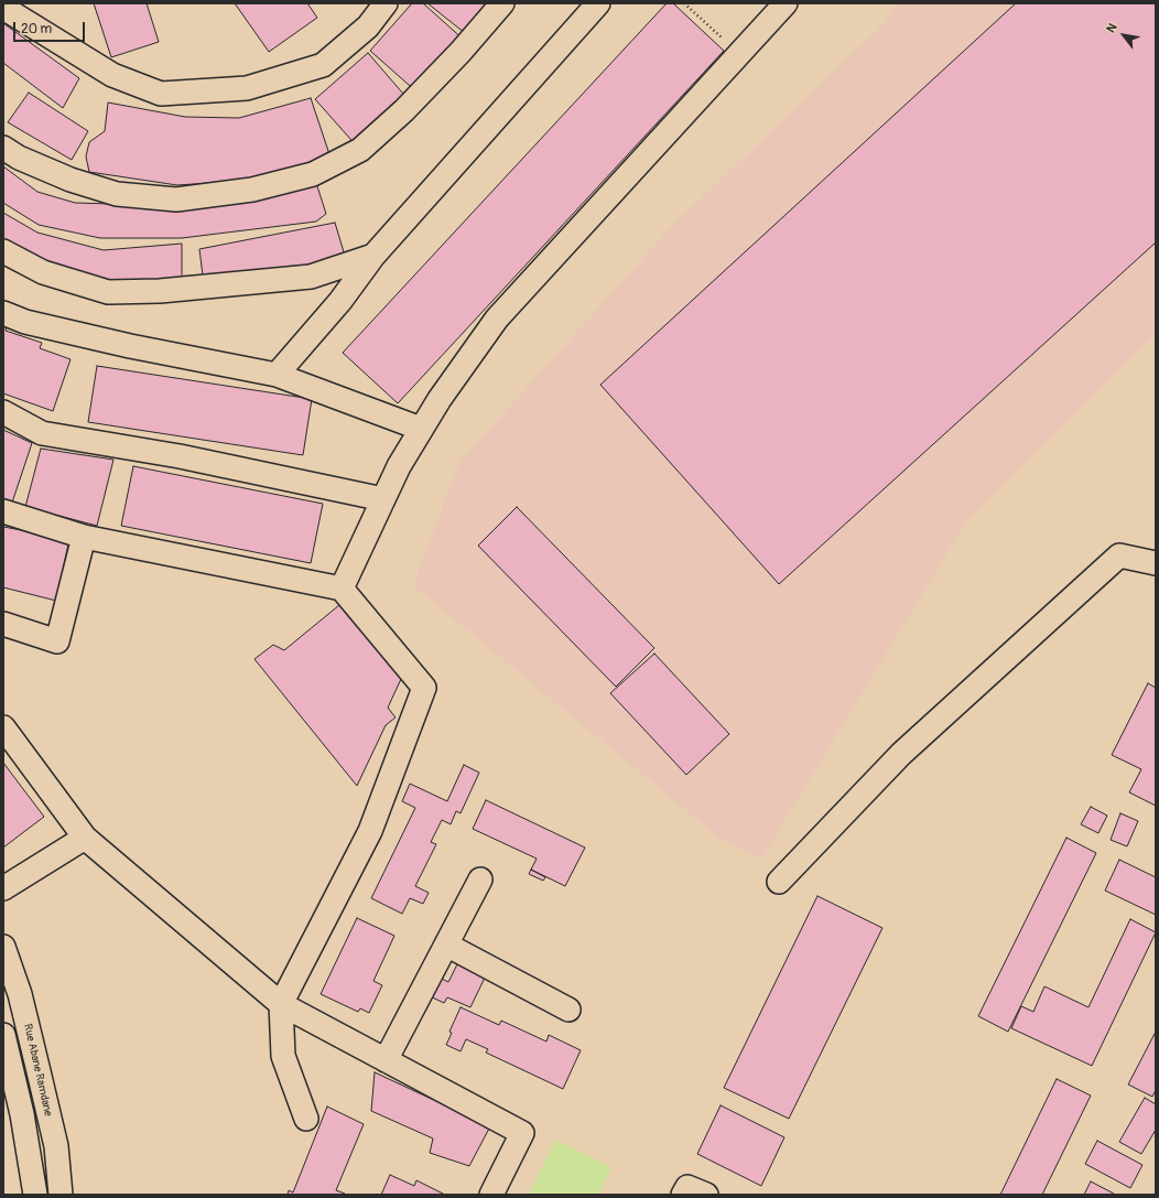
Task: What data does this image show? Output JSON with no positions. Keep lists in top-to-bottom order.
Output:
{
  "streets": {
    "street": ["Rue Abane Ramdane"]
  },
  "scale_bar": "20 m",
  "north": "top left"
}
